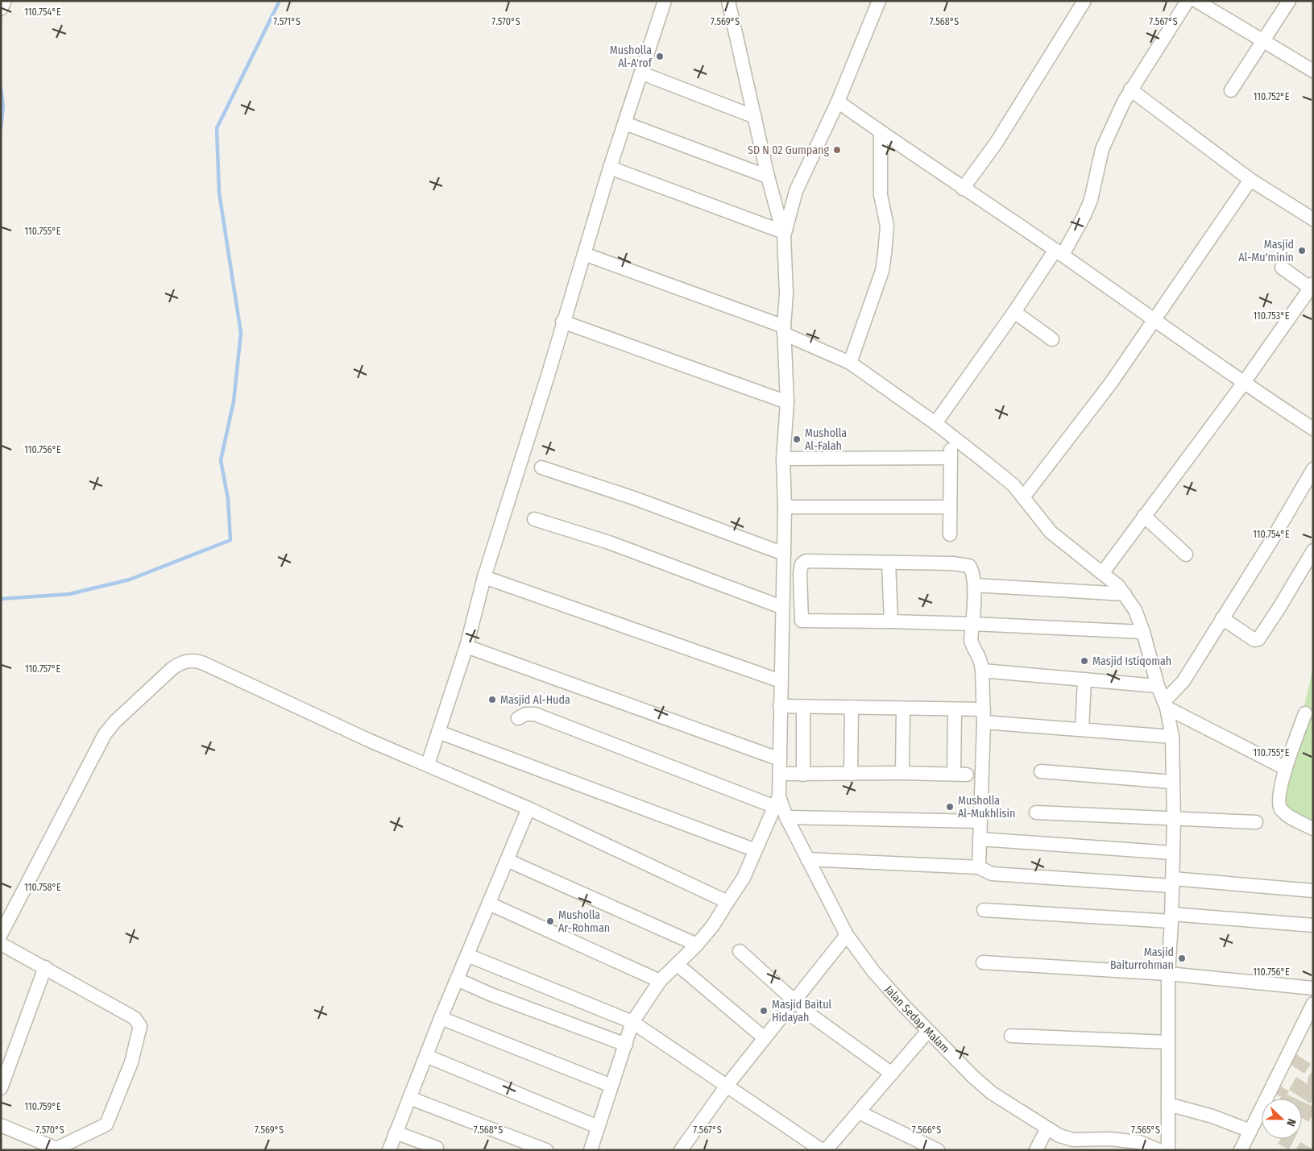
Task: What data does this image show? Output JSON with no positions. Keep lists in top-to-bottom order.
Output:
{
  "streets": {
    "street": ["Jalan Sedap Malam"]
  },
  "places": [
    "Musholla Al-A'rof",
    "SD N 02 Gumpang",
    "Masjid Al-Mu'minin",
    "Musholla Al-Falah",
    "Masjid Istiqomah",
    "Masjid Al-Huda",
    "Musholla Al-Mukhlisin",
    "Musholla Ar-Rohman",
    "Masjid Baiturrohman",
    "Masjid Baitul Hidayah"
  ],
  "north": "right",
  "coordinates": [
    "110.754°E",
    "7.571°S",
    "7.570°S",
    "7.569°S",
    "7.568°S",
    "7.567°S",
    "110.752°E",
    "110.755°E",
    "110.753°E",
    "110.756°E",
    "110.757°E",
    "110.758°E",
    "110.759°E",
    "7.566°S",
    "7.565°S"
  ]
}
